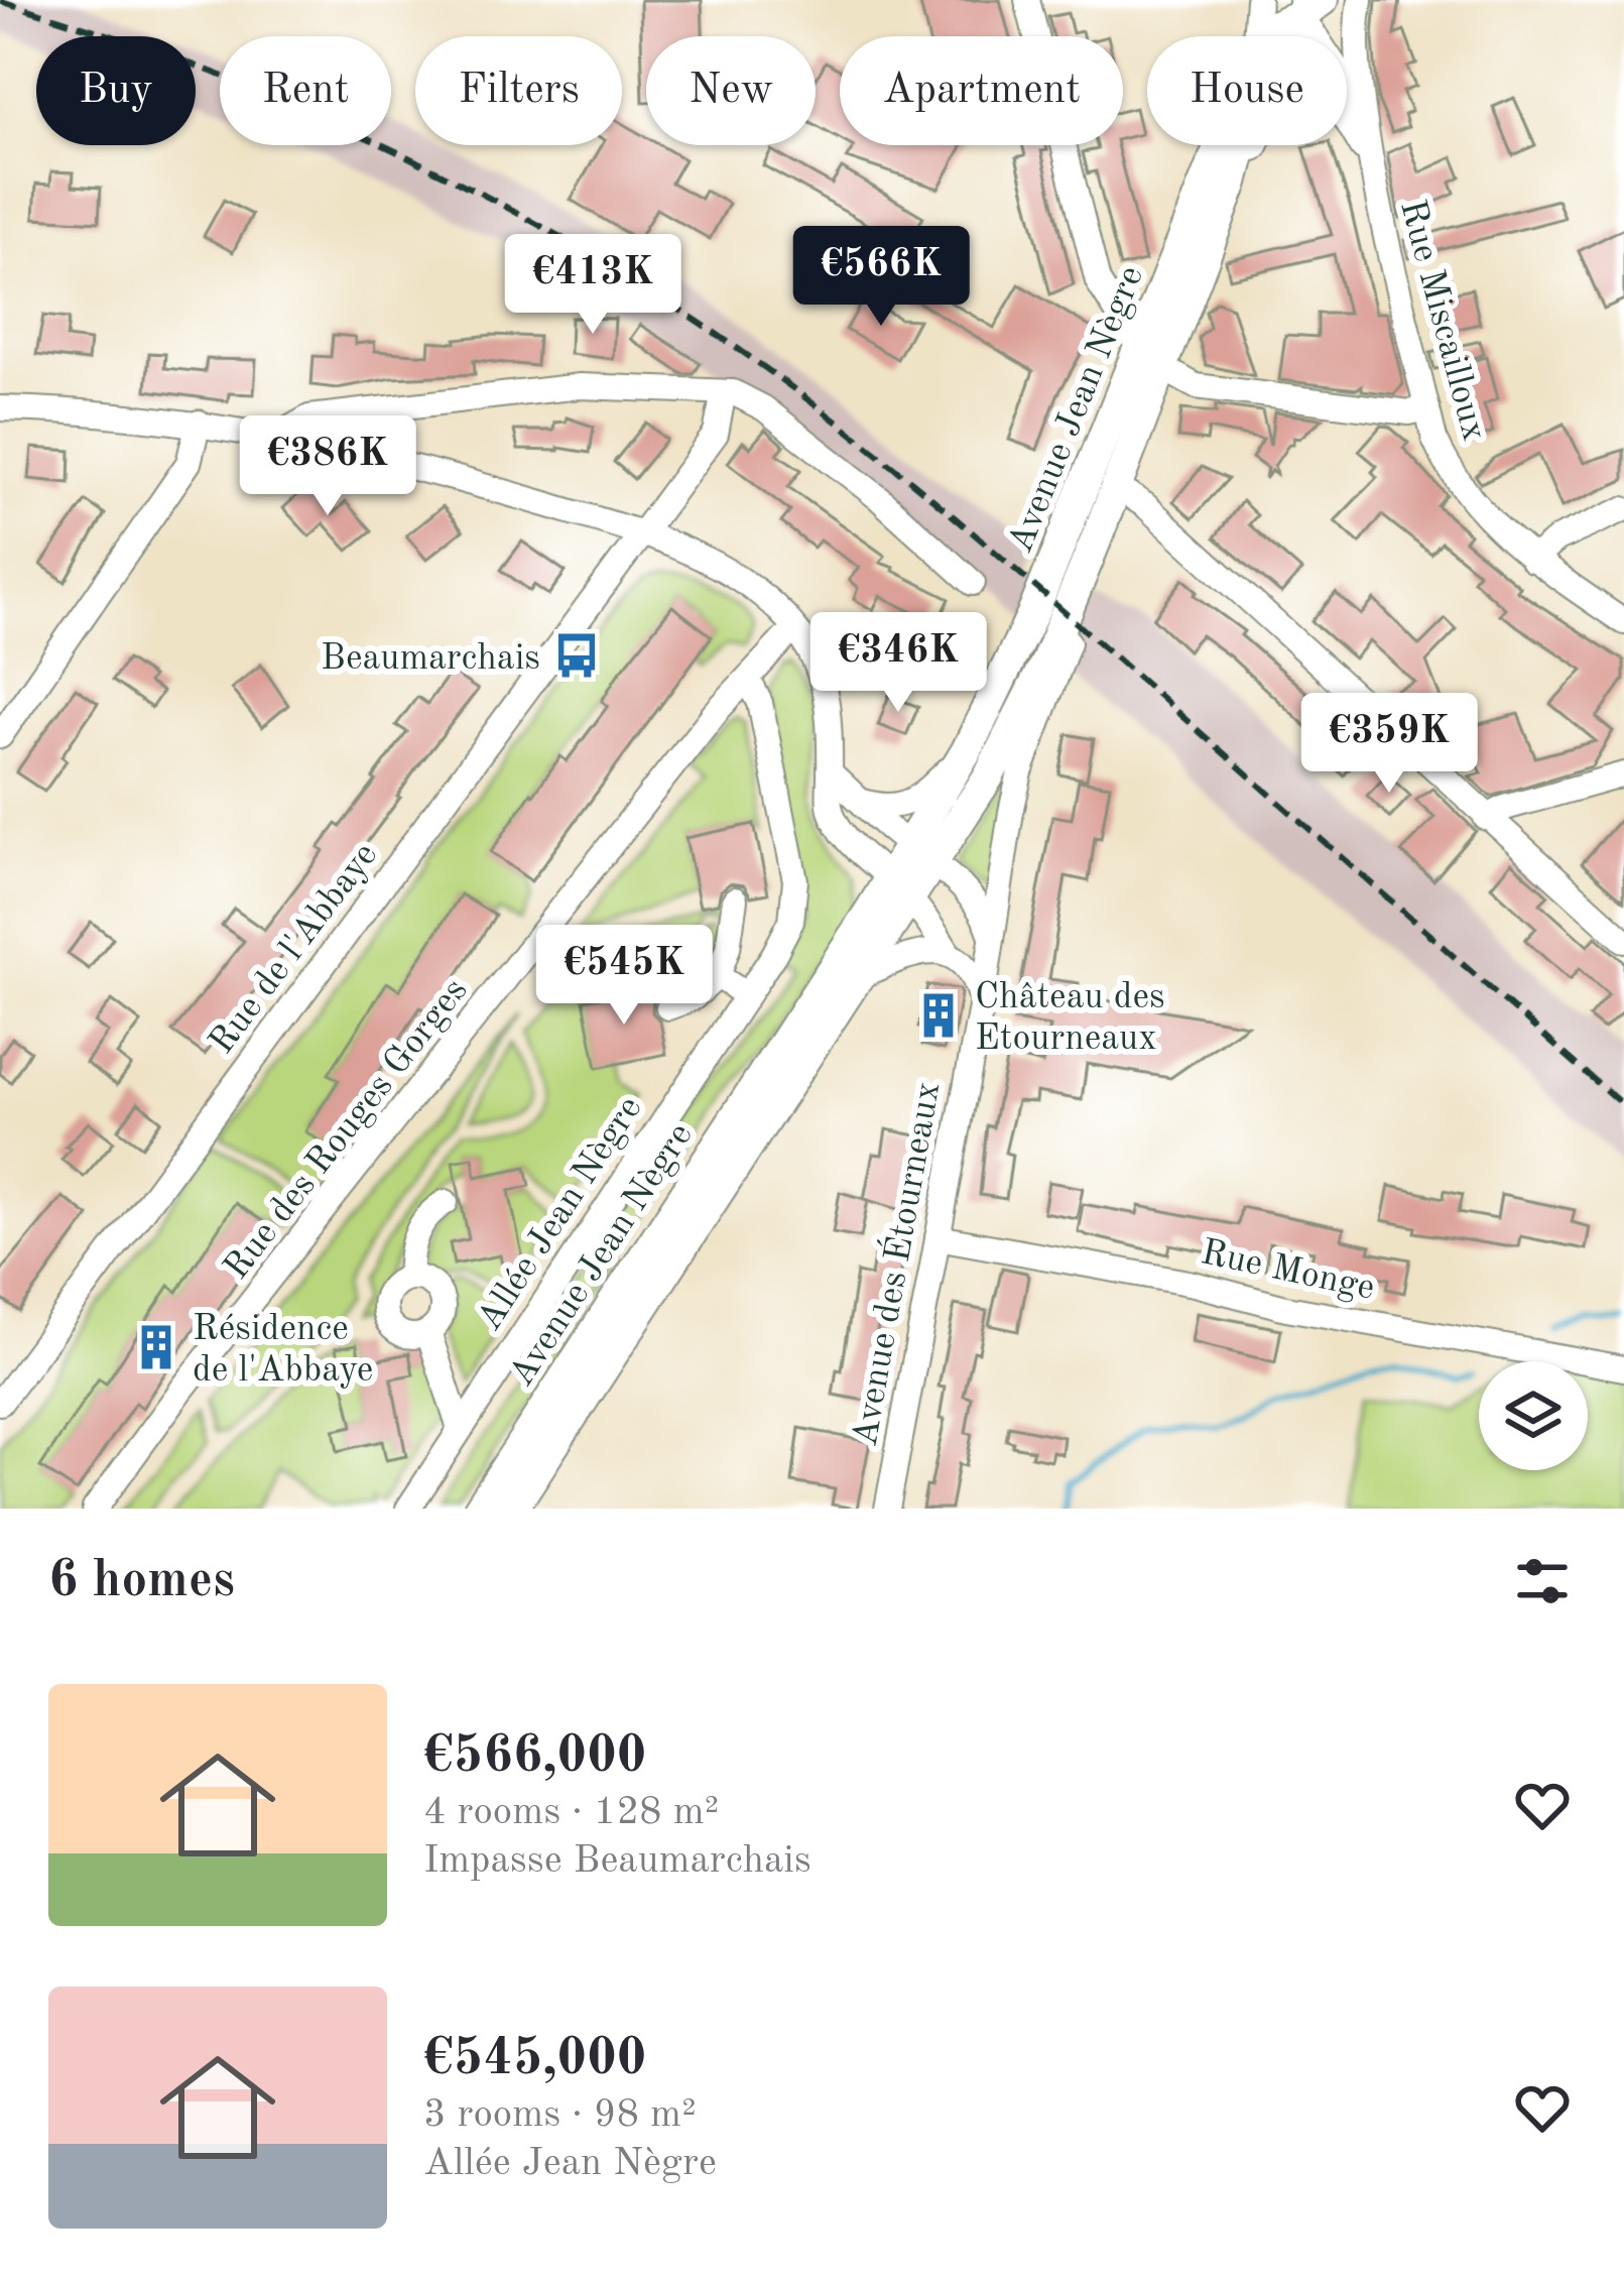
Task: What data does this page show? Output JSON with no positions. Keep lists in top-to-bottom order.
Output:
{
  "streets": {
    "main road": ["Avenue Jean Nègre"],
    "street": [
      "Rue Miscailloux",
      "Rue de l'Abbaye",
      "Rue des Rouges Gorges",
      "Allée Jean Nègre",
      "Avenue des Étourneaux",
      "Rue Monge"
    ]
  },
  "crossings": [
    ["Avenue Jean Nègre", "Avenue des Étourneaux"],
    ["Rue des Rouges Gorges", "Allée Jean Nègre"],
    ["Avenue des Étourneaux", "Rue Monge"]
  ],
  "places": {
    "bus stop": ["Beaumarchais"],
    "building": ["Château des Etourneaux", "Résidence de l'Abbaye"]
  },
  "page": {
    "chip": [
      "Buy",
      "Rent",
      "Filters",
      "New",
      "Apartment",
      "House"
    ],
    "price": [
      "€566K",
      "€413K",
      "€386K",
      "€346K",
      "€359K",
      "€545K"
    ],
    "heading": "6 homes",
    "list": [
      {
        "name": "€566,000",
        "note": "4 rooms · 128 m² · Impasse Beaumarchais"
      },
      {
        "name": "€545,000",
        "note": "3 rooms · 98 m² · Allée Jean Nègre"
      }
    ]
  }
}
